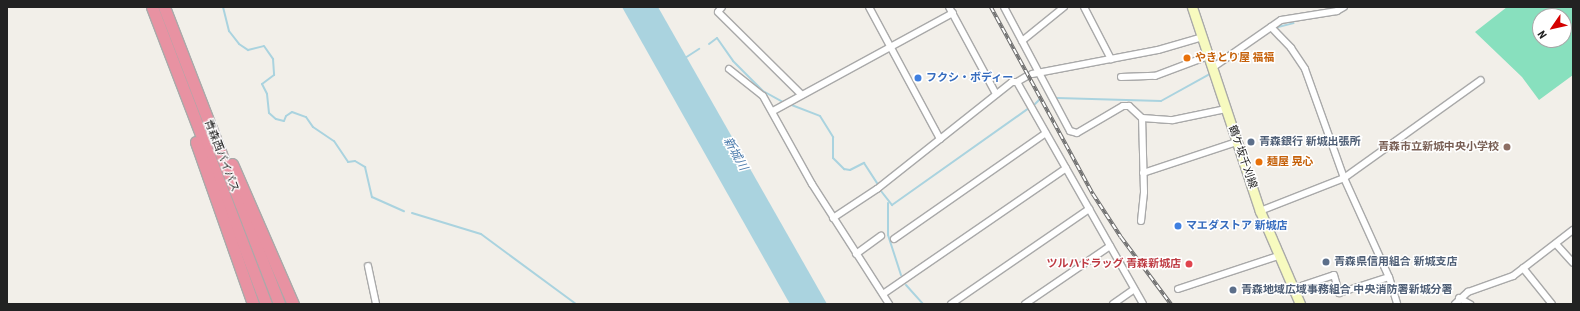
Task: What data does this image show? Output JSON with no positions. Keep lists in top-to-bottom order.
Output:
{
  "streets": {
    "highway": ["青森西バイパス"],
    "main road": ["鶴ケ坂千刈線"]
  },
  "water": ["新城川"],
  "places": [
    "やきとり屋 福福",
    "フクシ・ボディー",
    "青森銀行 新城出張所",
    "青森市立新城中央小学校",
    "麺屋 晃心",
    "マエダストア 新城店",
    "青森県信用組合 新城支店",
    "ツルハドラッグ 青森新城店",
    "青森地域広域事務組合 中央消防署新城分署"
  ],
  "north": "bottom left"
}
